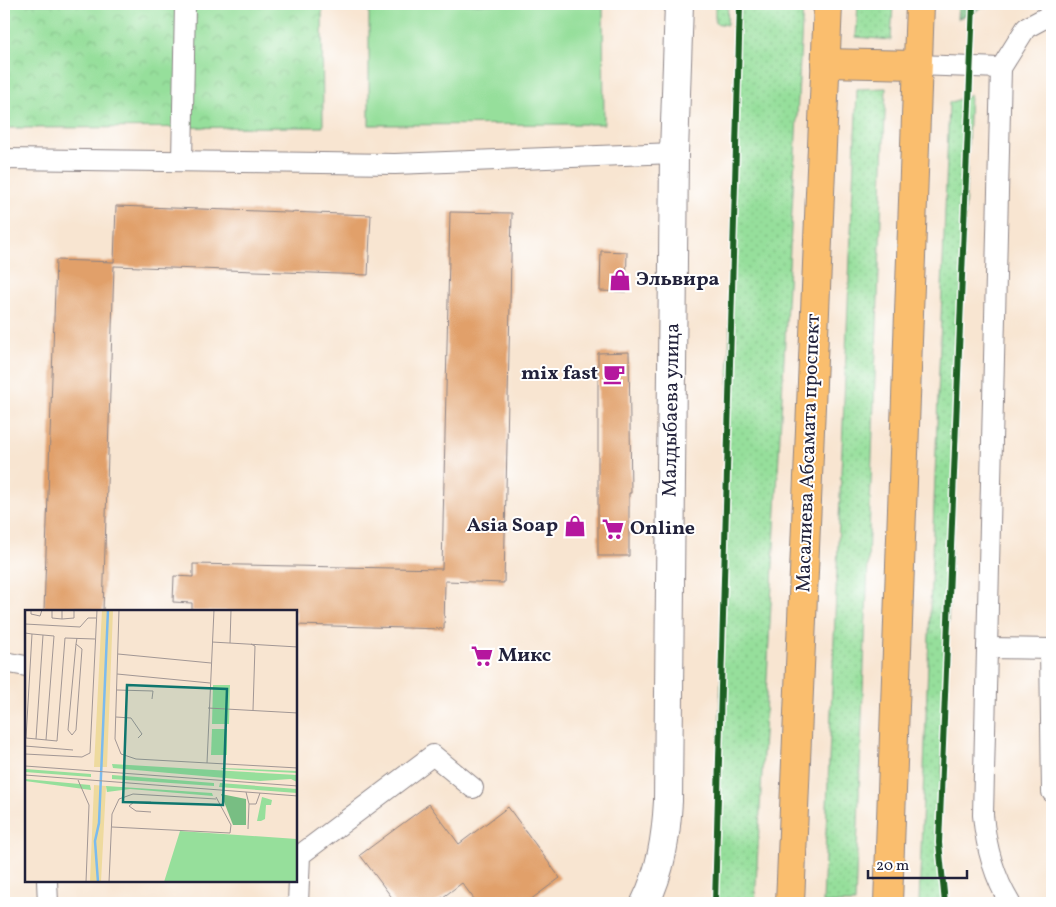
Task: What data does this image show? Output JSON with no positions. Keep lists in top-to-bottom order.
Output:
{
  "streets": {
    "main road": ["Масалиева Абсамата проспект"],
    "street": ["Малдыбаева улица"]
  },
  "places": {
    "shop": ["Эльвира", "Asia Soap"],
    "cafe": ["mix fast"],
    "supermarket": ["Online", "Микс"]
  },
  "scale_bar": "20 m"
}
